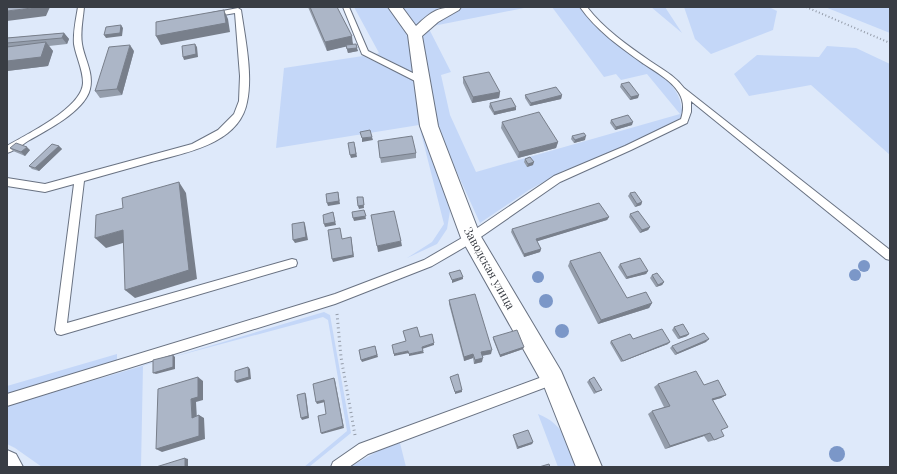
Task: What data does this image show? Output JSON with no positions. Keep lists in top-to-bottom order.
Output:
{
  "streets": {
    "street": ["Заводская улица"]
  }
}
